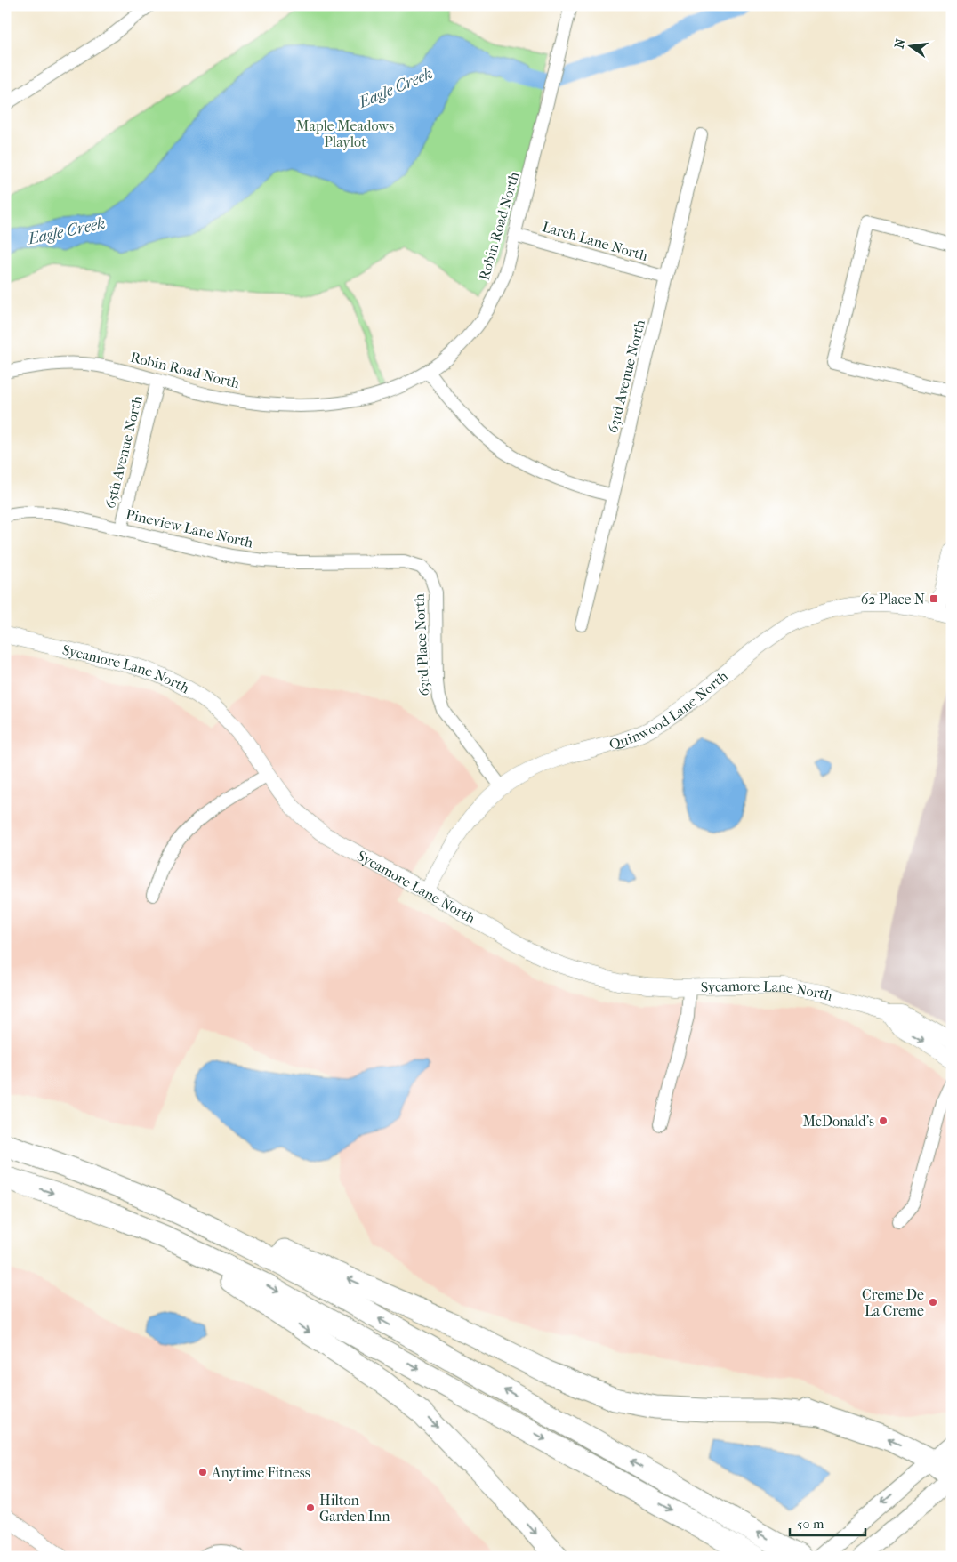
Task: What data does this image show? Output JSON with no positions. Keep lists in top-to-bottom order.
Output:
{
  "streets": {
    "street": [
      "Robin Road North",
      "Larch Lane North",
      "63rd Avenue North",
      "65th Avenue North",
      "Pineview Lane North",
      "63rd Place North",
      "Sycamore Lane North",
      "Quinwood Lane North"
    ]
  },
  "crossings": [
    ["Robin Road North", "Larch Lane North"],
    ["Robin Road North", "65th Avenue North"],
    ["Larch Lane North", "63rd Avenue North"],
    ["65th Avenue North", "Pineview Lane North"],
    ["Pineview Lane North", "63rd Place North"],
    ["63rd Place North", "Quinwood Lane North"],
    ["Sycamore Lane North", "Quinwood Lane North"]
  ],
  "water": ["Eagle Creek"],
  "parks": ["Maple Meadows Playlot"],
  "places": {
    "transit": ["62 Place N"],
    "other": [
      "McDonald's",
      "Creme De La Creme",
      "Anytime Fitness",
      "Hilton Garden Inn"
    ]
  },
  "scale_bar": "50 m",
  "north": "left"
}
